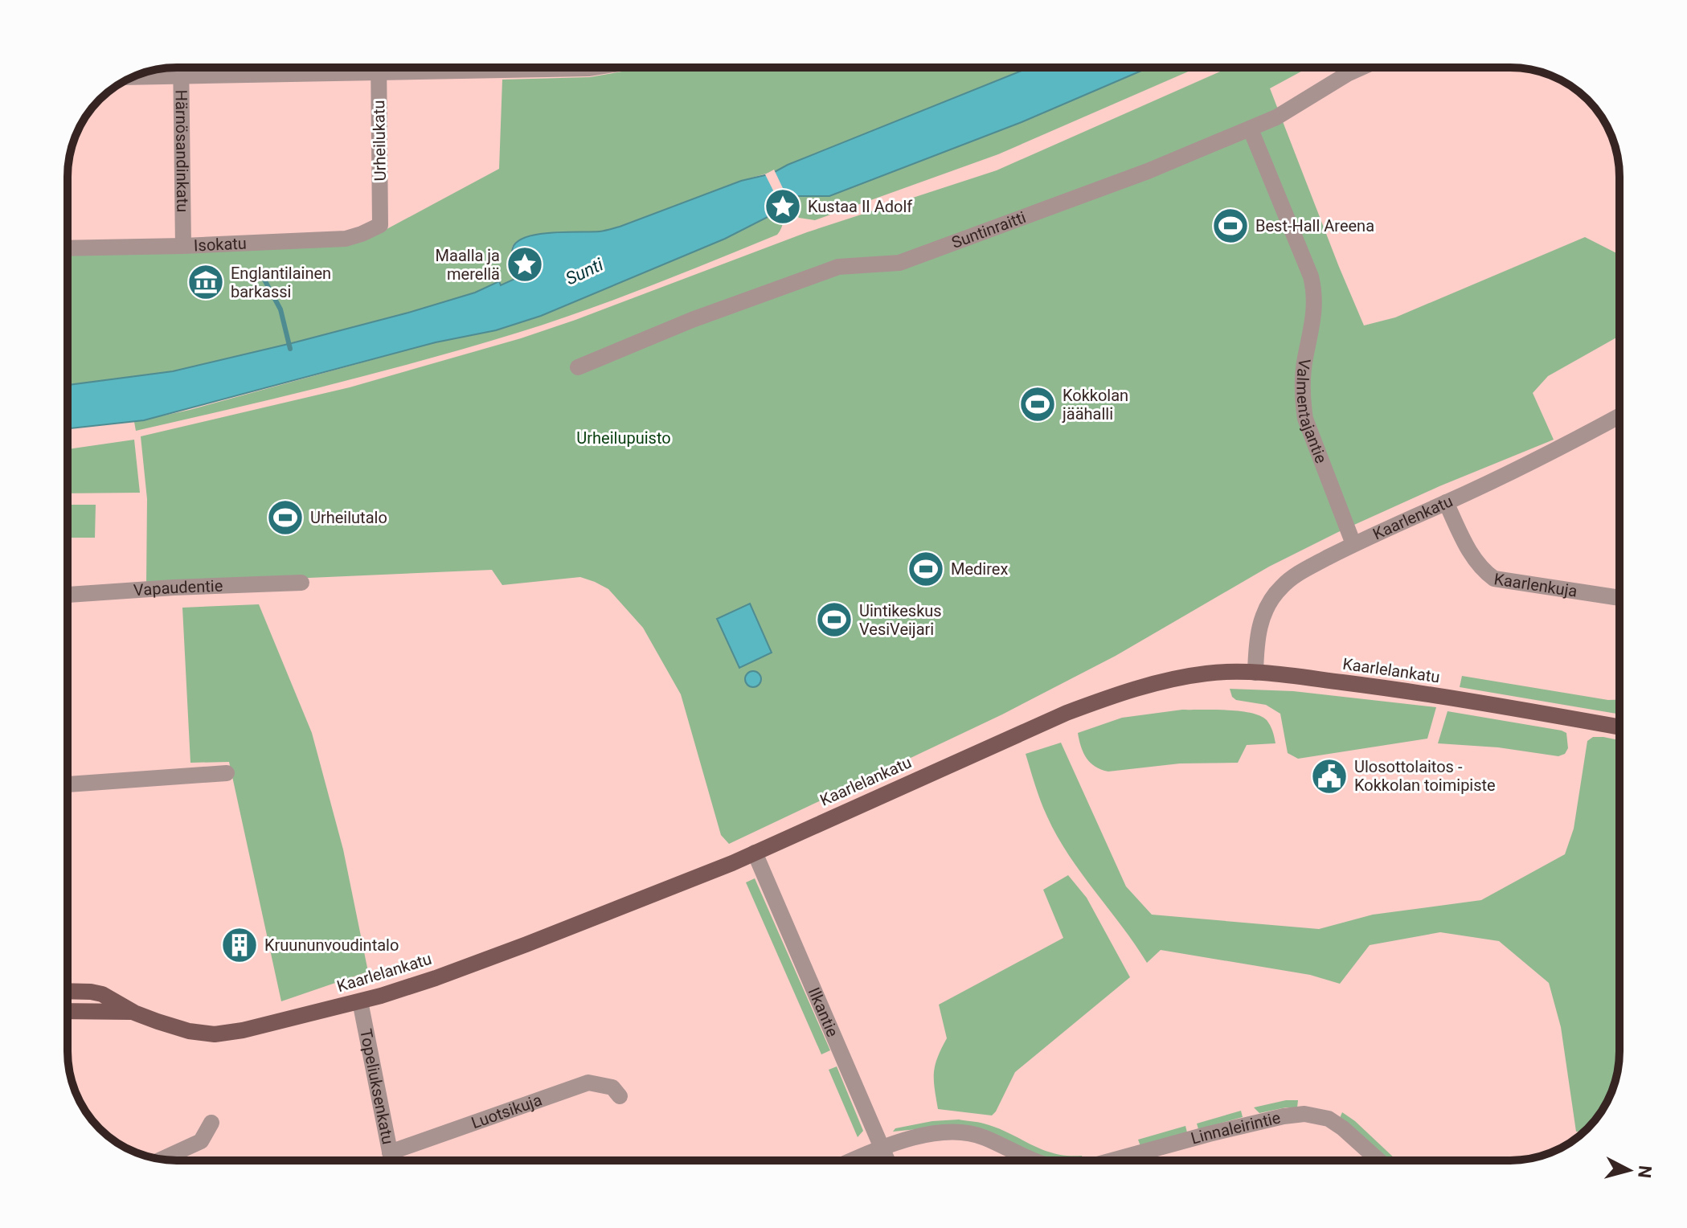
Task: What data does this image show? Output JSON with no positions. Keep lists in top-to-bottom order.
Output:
{
  "streets": {
    "main road": ["Kaarlelankatu"],
    "street": [
      "Urheilukatu",
      "Härnösandinkatu",
      "Suntinraitti",
      "Isokatu",
      "Valmentajantie",
      "Kaarlenkatu",
      "Kaarlenkuja",
      "Vapaudentie",
      "Ilkantie",
      "Topeliuksenkatu",
      "Luotsikuja",
      "Linnaleirintie"
    ]
  },
  "crossings": [
    ["Urheilukatu", "Isokatu"],
    ["Härnösandinkatu", "Isokatu"],
    ["Suntinraitti", "Valmentajantie"],
    ["Valmentajantie", "Kaarlenkatu"],
    ["Kaarlenkatu", "Kaarlenkuja"],
    ["Kaarlenkatu", "Kaarlelankatu"],
    ["Kaarlelankatu", "Ilkantie"],
    ["Kaarlelankatu", "Topeliuksenkatu"],
    ["Ilkantie", "Linnaleirintie"],
    ["Topeliuksenkatu", "Luotsikuja"]
  ],
  "water": ["Sunti"],
  "parks": ["Urheilupuisto"],
  "places": {
    "place": ["Kustaa II Adolf", "Maalla ja merellä"],
    "sports": [
      "Best‑Hall Areena",
      "Kokkolan jäähalli",
      "Urheilutalo",
      "Medirex",
      "Uintikeskus VesiVeijari"
    ],
    "museum": ["Englantilainen barkassi"],
    "public building": ["Ulosottolaitos - Kokkolan toimipiste"],
    "building": ["Kruununvoudintalo"]
  },
  "north": "right"
}
